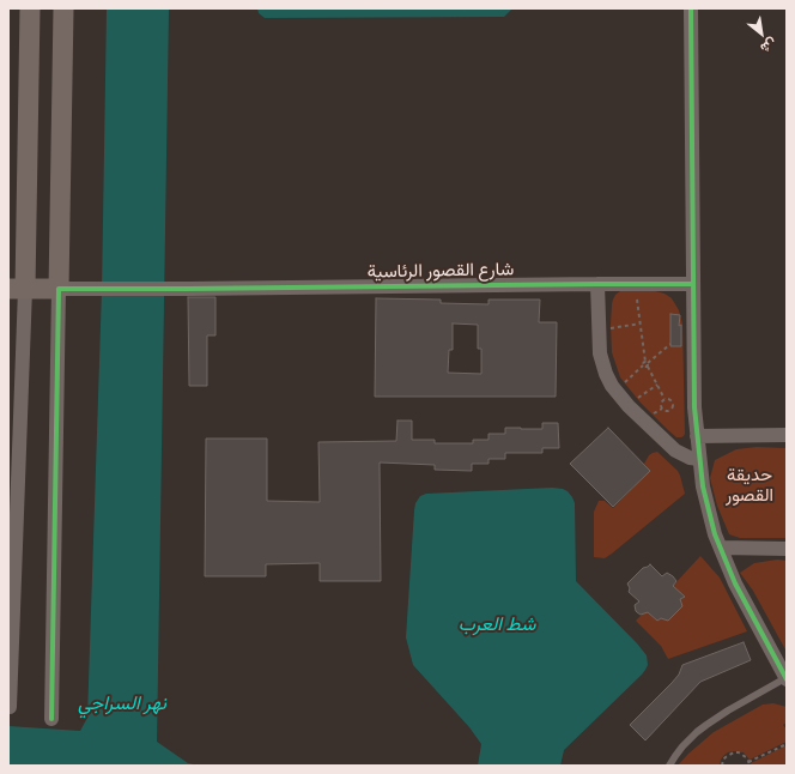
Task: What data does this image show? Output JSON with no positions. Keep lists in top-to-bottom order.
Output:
{
  "streets": {
    "street": ["شارع القصور الرئاسية"]
  },
  "water": ["شط العرب", "نهر السراجي"],
  "parks": ["حديقة القصور"],
  "north": "bottom right"
}
